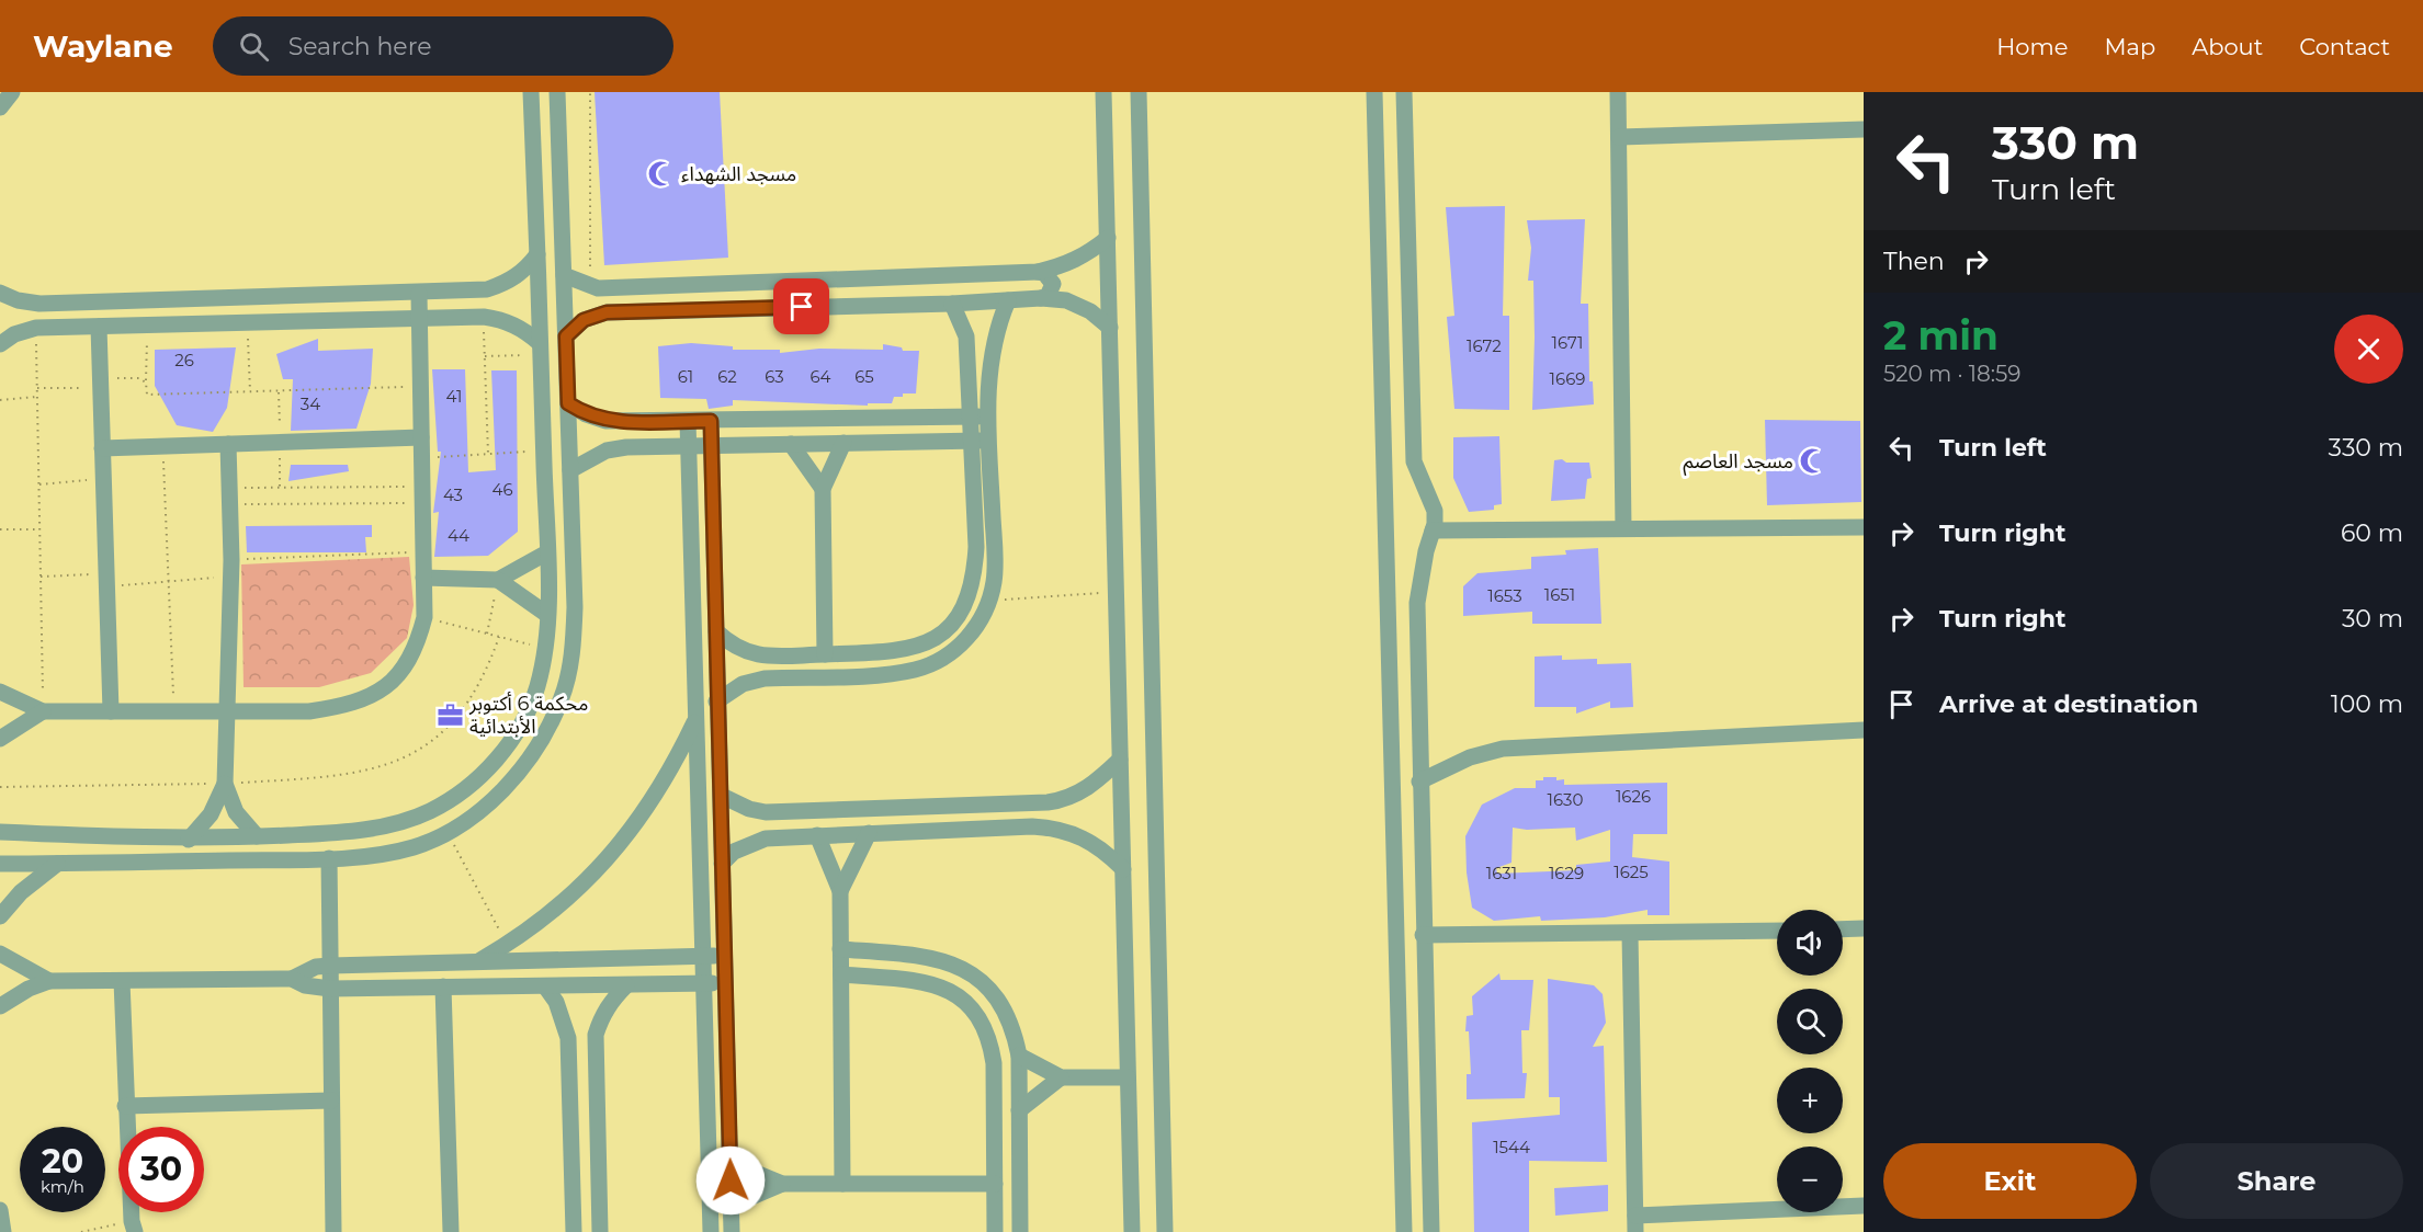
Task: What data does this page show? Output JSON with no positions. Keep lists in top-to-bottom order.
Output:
{
  "places": {
    "mosque": ["مسجد الشهداء", "مسجد العاصم"],
    "office": ["محكمة 6 أكتوبر الأبتدائية"]
  },
  "house_numbers": [
    "1671",
    "1672",
    "26",
    "61",
    "62",
    "63",
    "64",
    "65",
    "1669",
    "41",
    "34",
    "46",
    "43",
    "44",
    "1651",
    "1653",
    "1626",
    "1630",
    "1625",
    "1631",
    "1629",
    "1544"
  ],
  "page": {
    "header": "Waylane",
    "search": "Search here",
    "nav": [
      "Home",
      "Map",
      "About",
      "Contact"
    ],
    "turn": ["330 m", "Turn left"],
    "then": "Then",
    "heading": ["2 min", "520 m · 18:59"],
    "list": [
      {
        "name": "Turn left",
        "value": "330 m"
      },
      {
        "name": "Turn right",
        "value": "60 m"
      },
      {
        "name": "Turn right",
        "value": "30 m"
      },
      {
        "name": "Arrive at destination",
        "value": "100 m"
      }
    ],
    "map_buttons": ["+", "−"],
    "speed": "20 km/h",
    "limit": "30",
    "buttons": ["Exit", "Share"]
  }
}
